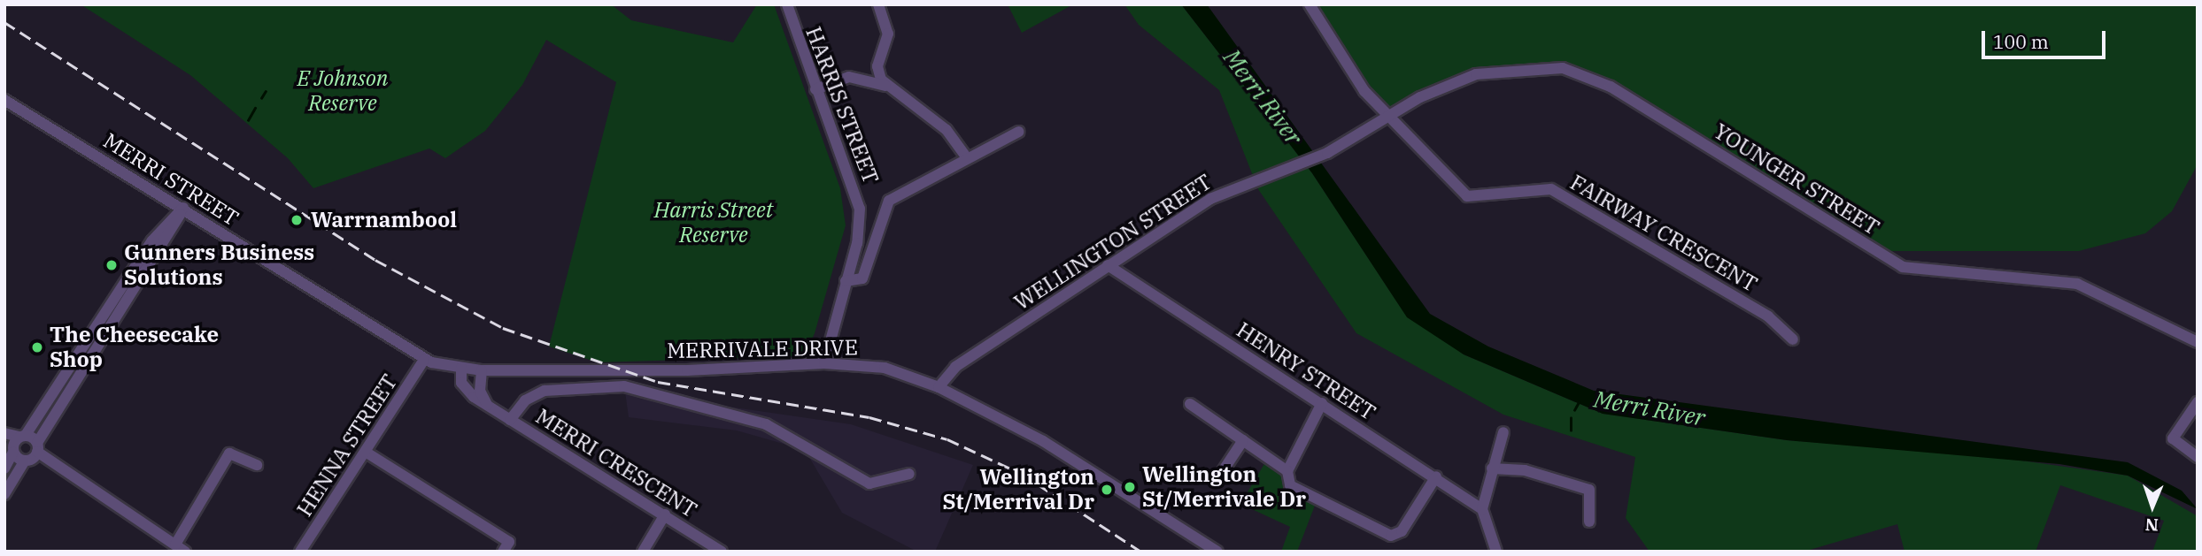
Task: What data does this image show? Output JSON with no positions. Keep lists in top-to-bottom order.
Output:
{
  "streets": {
    "street": [
      "HARRIS STREET",
      "MERRI STREET",
      "YOUNGER STREET",
      "FAIRWAY CRESCENT",
      "WELLINGTON STREET",
      "MERRIVALE DRIVE",
      "HENRY STREET",
      "HENNA STREET",
      "MERRI CRESCENT"
    ]
  },
  "crossings": [
    ["HARRIS STREET", "MERRIVALE DRIVE"],
    ["MERRI STREET", "MERRIVALE DRIVE"],
    ["MERRI STREET", "HENNA STREET"],
    ["MERRI STREET", "MERRI CRESCENT"],
    ["YOUNGER STREET", "FAIRWAY CRESCENT"],
    ["YOUNGER STREET", "WELLINGTON STREET"],
    ["FAIRWAY CRESCENT", "WELLINGTON STREET"],
    ["WELLINGTON STREET", "MERRIVALE DRIVE"],
    ["WELLINGTON STREET", "HENRY STREET"]
  ],
  "water": ["Merri River"],
  "parks": ["E Johnson Reserve", "Harris Street Reserve"],
  "places": [
    "Warrnambool",
    "Gunners Business Solutions",
    "The Cheesecake Shop",
    "Wellington St/Merrivale Dr",
    "Wellington St/Merrival Dr"
  ],
  "scale_bar": "100 m",
  "north": "bottom"
}
